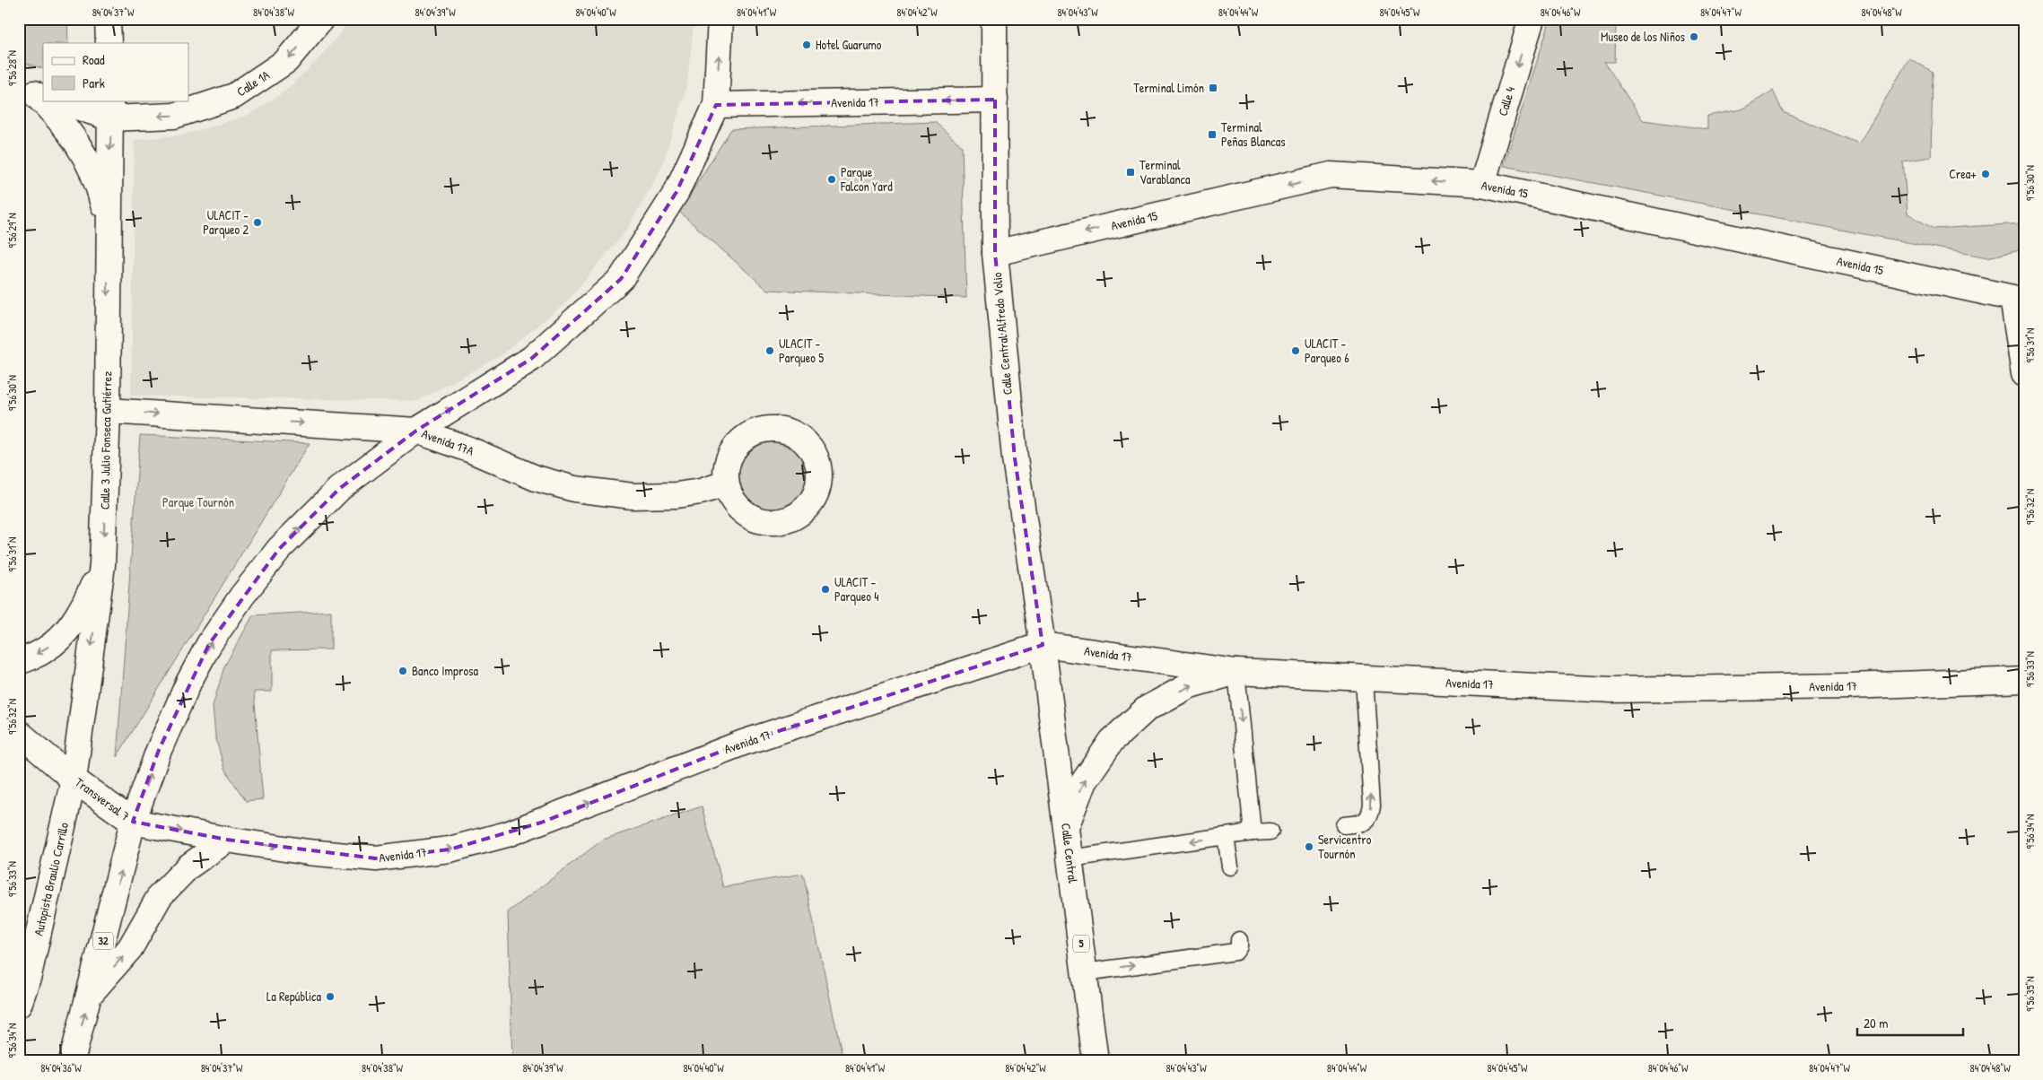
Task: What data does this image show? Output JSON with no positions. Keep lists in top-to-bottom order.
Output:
{
  "streets": {
    "main road": [
      "Calle 1A",
      "Calle 4",
      "Avenida 17",
      "Avenida 15",
      "Calle Central Alfredo Volio",
      "Calle 3 Julio Fonseca Gutiérrez",
      "Avenida 17A",
      "Transversal 7",
      "Calle Central",
      "Autopista Braulio Carrillo",
      "32",
      "5"
    ]
  },
  "crossings": [
    ["Calle 1A", "Calle 3 Julio Fonseca Gutiérrez"],
    ["Calle 4", "Avenida 15"],
    ["Avenida 17", "Calle Central Alfredo Volio"],
    ["Avenida 17", "Transversal 7"],
    ["Avenida 17", "Calle Central"],
    ["Avenida 15", "Calle Central Alfredo Volio"],
    ["Calle Central Alfredo Volio", "Calle Central"],
    ["Calle 3 Julio Fonseca Gutiérrez", "Avenida 17A"],
    ["Calle 3 Julio Fonseca Gutiérrez", "Transversal 7"],
    ["Calle 3 Julio Fonseca Gutiérrez", "Autopista Braulio Carrillo"],
    ["Transversal 7", "Autopista Braulio Carrillo"],
    ["Transversal 7", "32"]
  ],
  "one_way": [
    "Calle 1A",
    "Calle 4",
    "Avenida 15",
    "Calle 3 Julio Fonseca Gutiérrez",
    "Avenida 17A",
    "Transversal 7"
  ],
  "parks": ["Parque Tournón"],
  "places": {
    "other": [
      "Museo de los Niños",
      "Hotel Guarumo",
      "Crea+",
      "Parque Falcon Yard",
      "ULACIT - Parqueo 2",
      "ULACIT - Parqueo 5",
      "ULACIT - Parqueo 6",
      "ULACIT - Parqueo 4",
      "Banco Improsa",
      "Servicentro Tournón",
      "La República"
    ],
    "transit": ["Terminal Limón", "Terminal Peñas Blancas", "Terminal Varablanca"]
  },
  "legend": ["Road", "Park"],
  "scale_bar": "20 m",
  "coordinates": [
    "84°04'37\"W",
    "84°04'38\"W",
    "84°04'39\"W",
    "84°04'40\"W",
    "84°04'41\"W",
    "84°04'42\"W",
    "84°04'43\"W",
    "84°04'44\"W",
    "84°04'45\"W",
    "84°04'46\"W",
    "84°04'47\"W",
    "84°04'48\"W",
    "9°56'28\"N",
    "9°56'30\"N",
    "9°56'29\"N",
    "9°56'31\"N",
    "9°56'32\"N",
    "9°56'33\"N",
    "9°56'34\"N",
    "9°56'35\"N",
    "84°04'36\"W"
  ]
}
